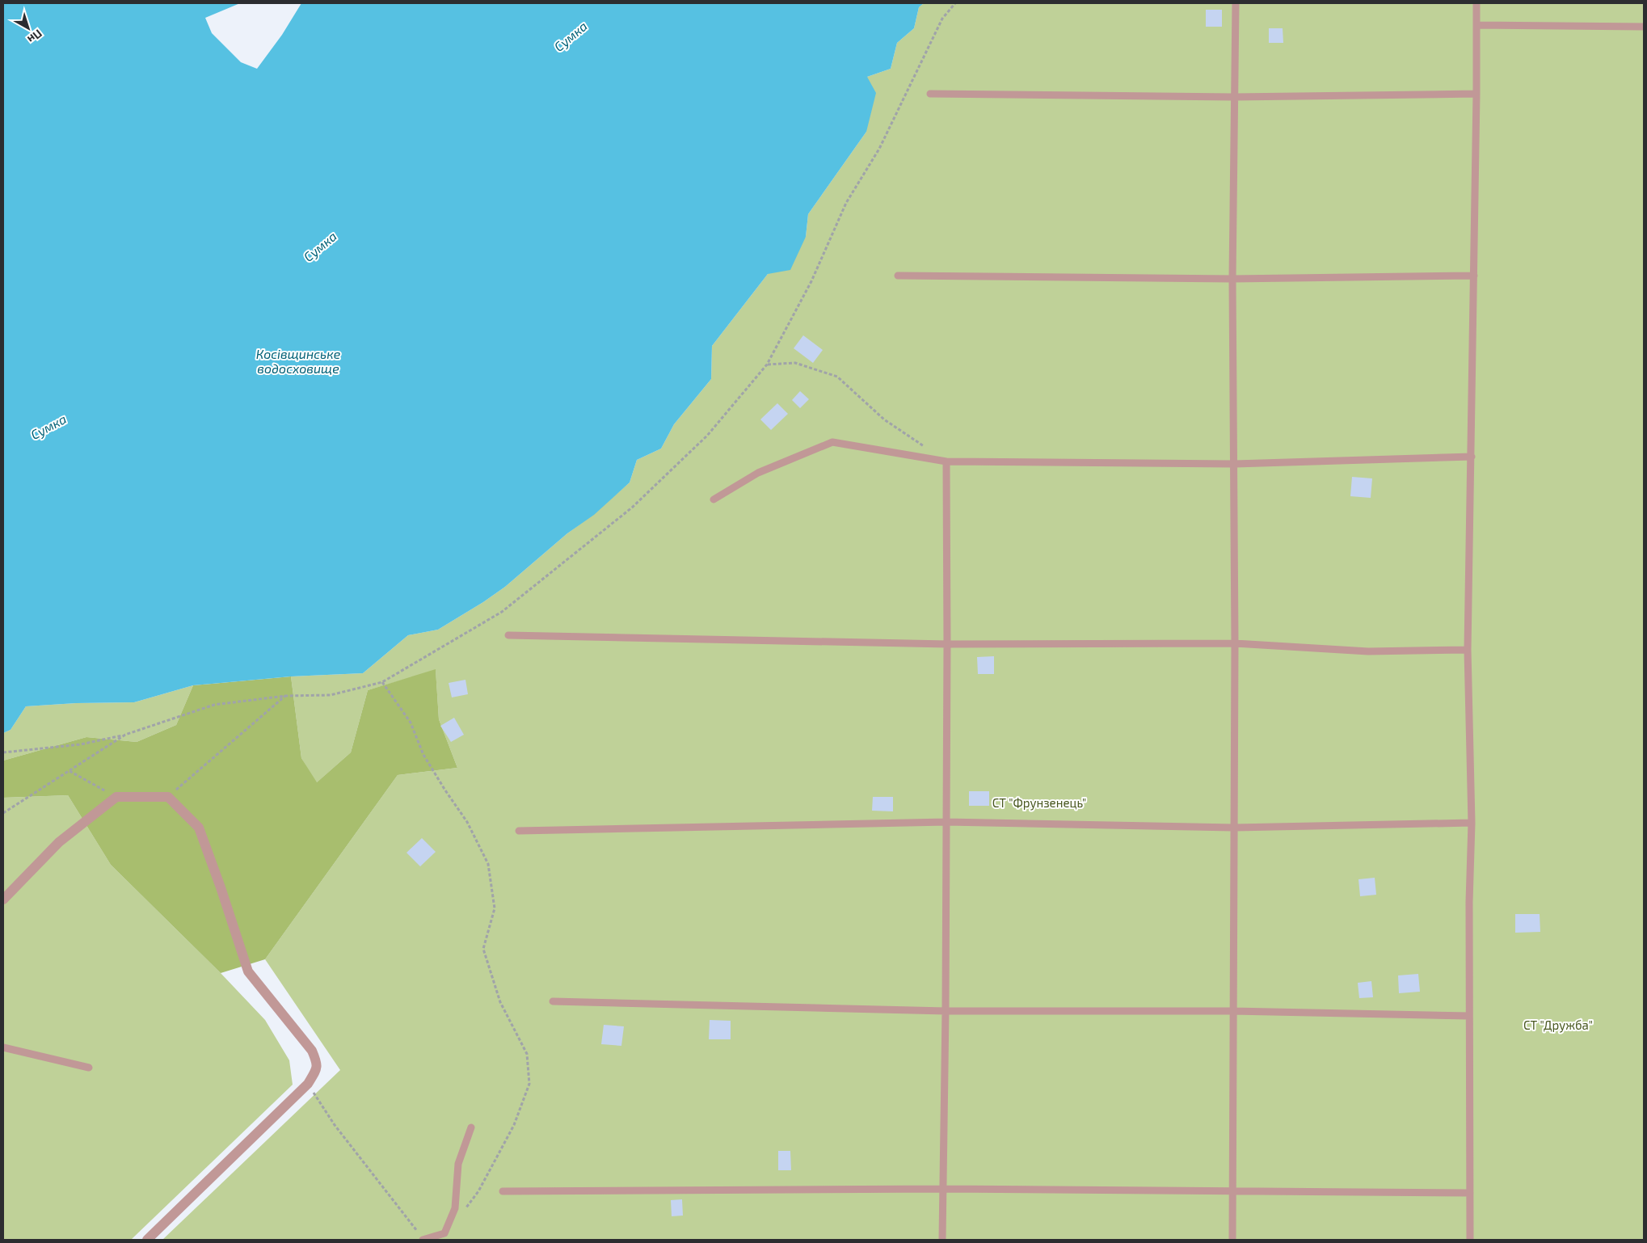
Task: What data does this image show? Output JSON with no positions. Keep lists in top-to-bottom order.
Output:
{
  "water": ["Сумка", "Косівщинське водосховище"],
  "parks": ["СТ \"Фрунзенець\"", "СТ \"Дружба\""],
  "north": "bottom right"
}
